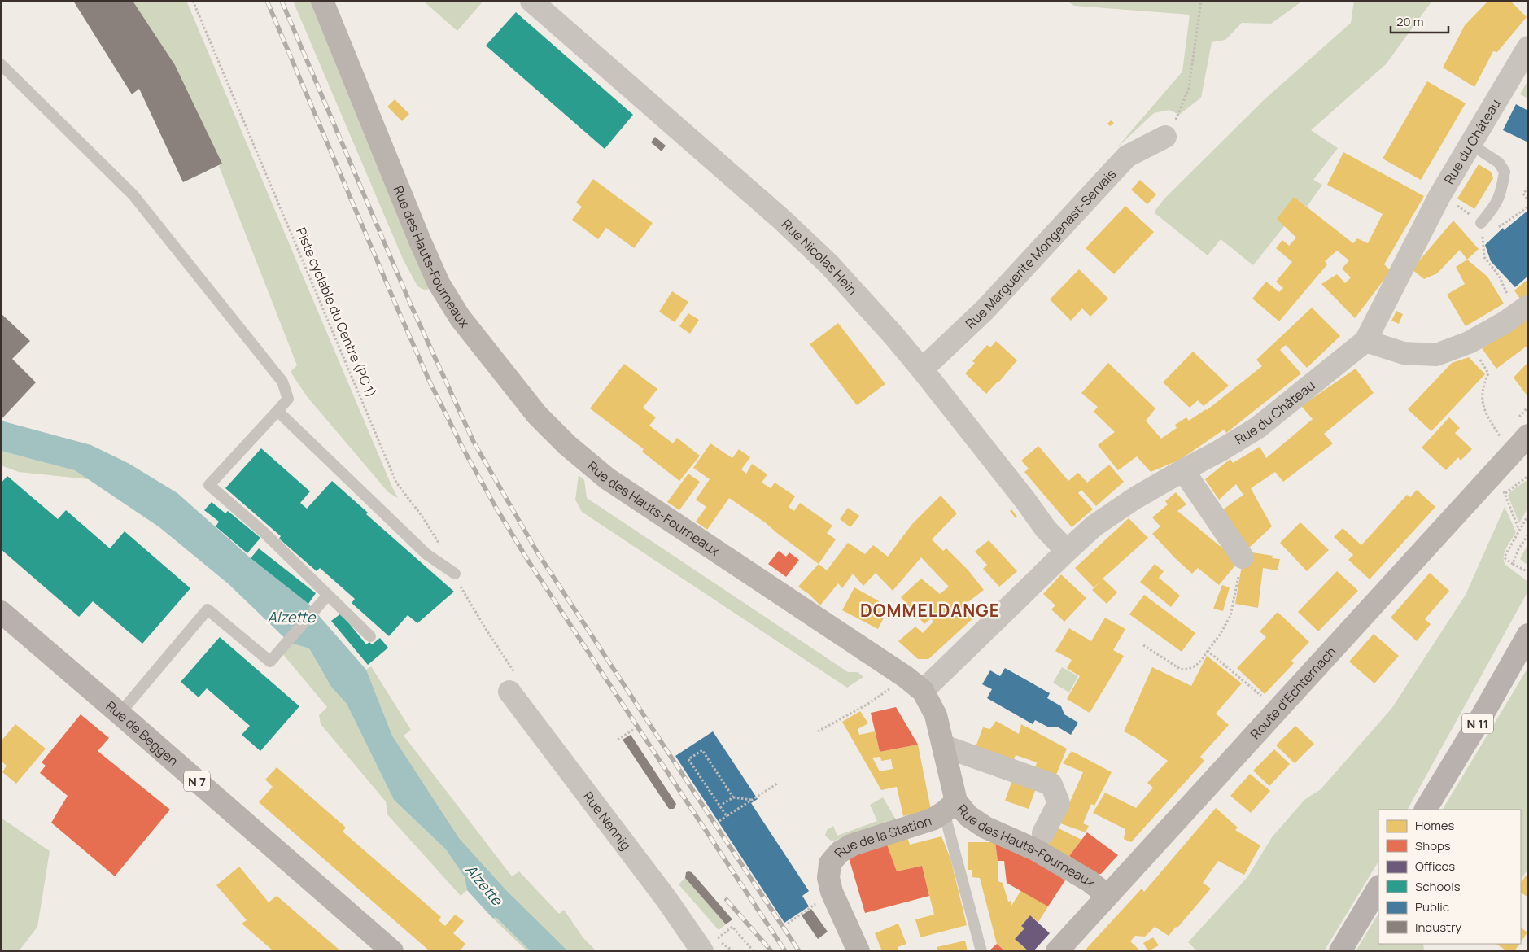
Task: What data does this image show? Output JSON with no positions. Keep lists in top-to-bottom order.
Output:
{
  "streets": {
    "main road": ["N 11", "Rue de Beggen", "N 7"],
    "street": [
      "Rue du Château",
      "Rue Marguerite Mongenast-Servais",
      "Rue des Hauts-Fourneaux",
      "Rue Nicolas Hein",
      "Route d'Echternach",
      "Rue Nennig",
      "Rue de la Station"
    ],
    "path": ["Piste cyclable du Centre (PC 1)"]
  },
  "crossings": [
    ["Rue du Château", "Rue des Hauts-Fourneaux"],
    ["Rue du Château", "Rue Nicolas Hein"],
    ["Rue Marguerite Mongenast-Servais", "Rue Nicolas Hein"],
    ["Rue des Hauts-Fourneaux", "Route d'Echternach"],
    ["Rue des Hauts-Fourneaux", "Rue de la Station"]
  ],
  "districts": ["DOMMELDANGE"],
  "water": ["Alzette"],
  "legend": [
    "Homes",
    "Shops",
    "Offices",
    "Schools",
    "Public",
    "Industry"
  ],
  "scale_bar": "20 m"
}
